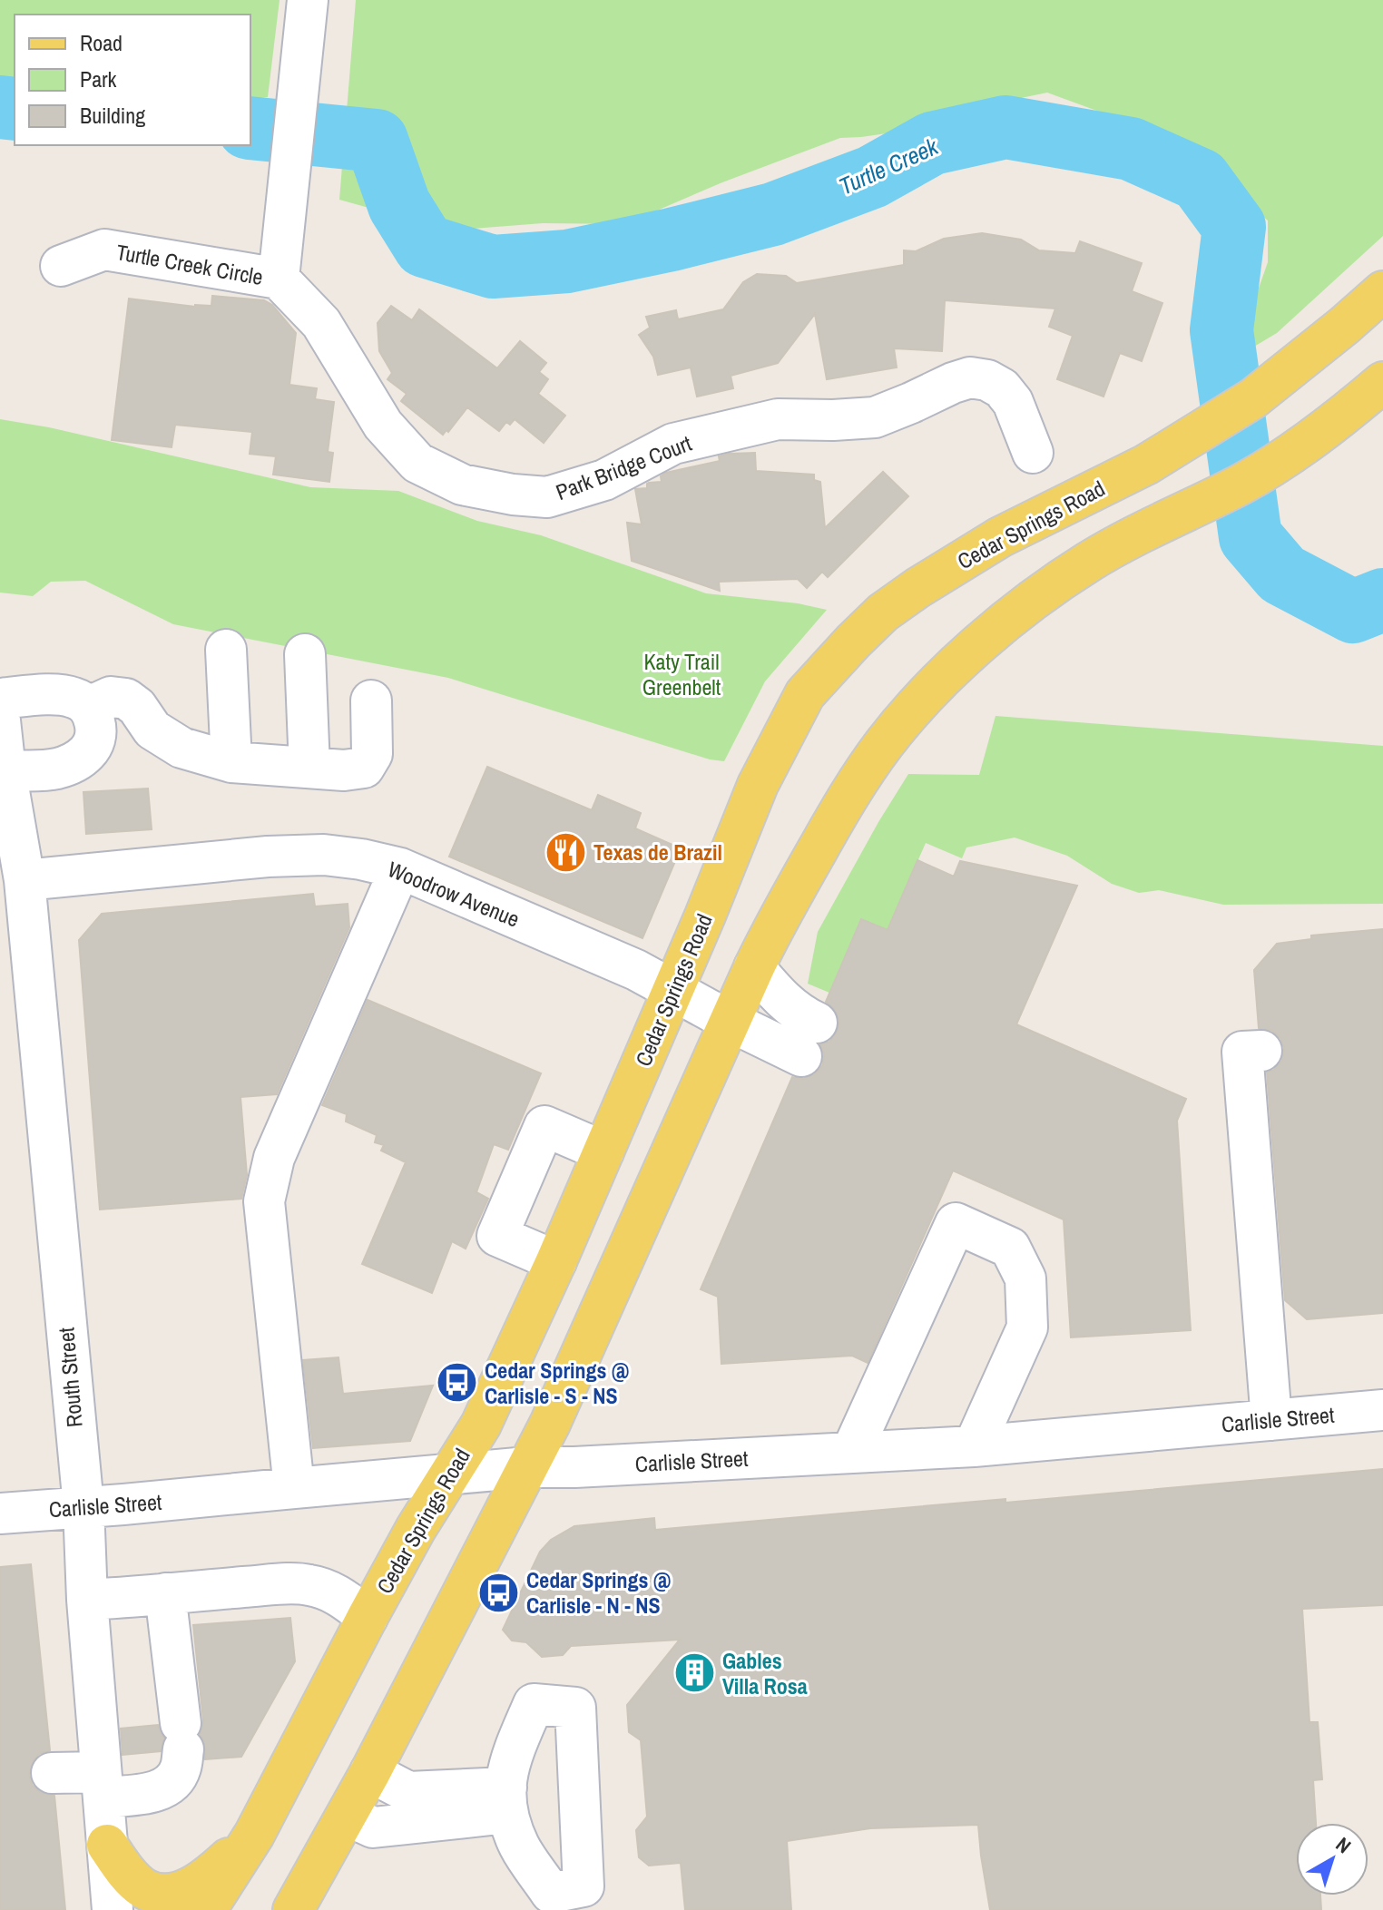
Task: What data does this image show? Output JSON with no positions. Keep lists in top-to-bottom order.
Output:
{
  "streets": {
    "main road": ["Cedar Springs Road"],
    "street": [
      "Turtle Creek Circle",
      "Park Bridge Court",
      "Woodrow Avenue",
      "Routh Street",
      "Carlisle Street"
    ]
  },
  "crossings": [
    ["Turtle Creek Circle", "Park Bridge Court"],
    ["Cedar Springs Road", "Woodrow Avenue"],
    ["Cedar Springs Road", "Carlisle Street"],
    ["Woodrow Avenue", "Routh Street"],
    ["Routh Street", "Carlisle Street"]
  ],
  "water": ["Turtle Creek"],
  "parks": ["Katy Trail Greenbelt"],
  "places": {
    "restaurant": ["Texas de Brazil"],
    "bus stop": ["Cedar Springs @ Carlisle - S - NS", "Cedar Springs @ Carlisle - N - NS"],
    "building": ["Gables Villa Rosa"]
  },
  "legend": ["Road", "Park", "Building"],
  "north": "top right"
}
